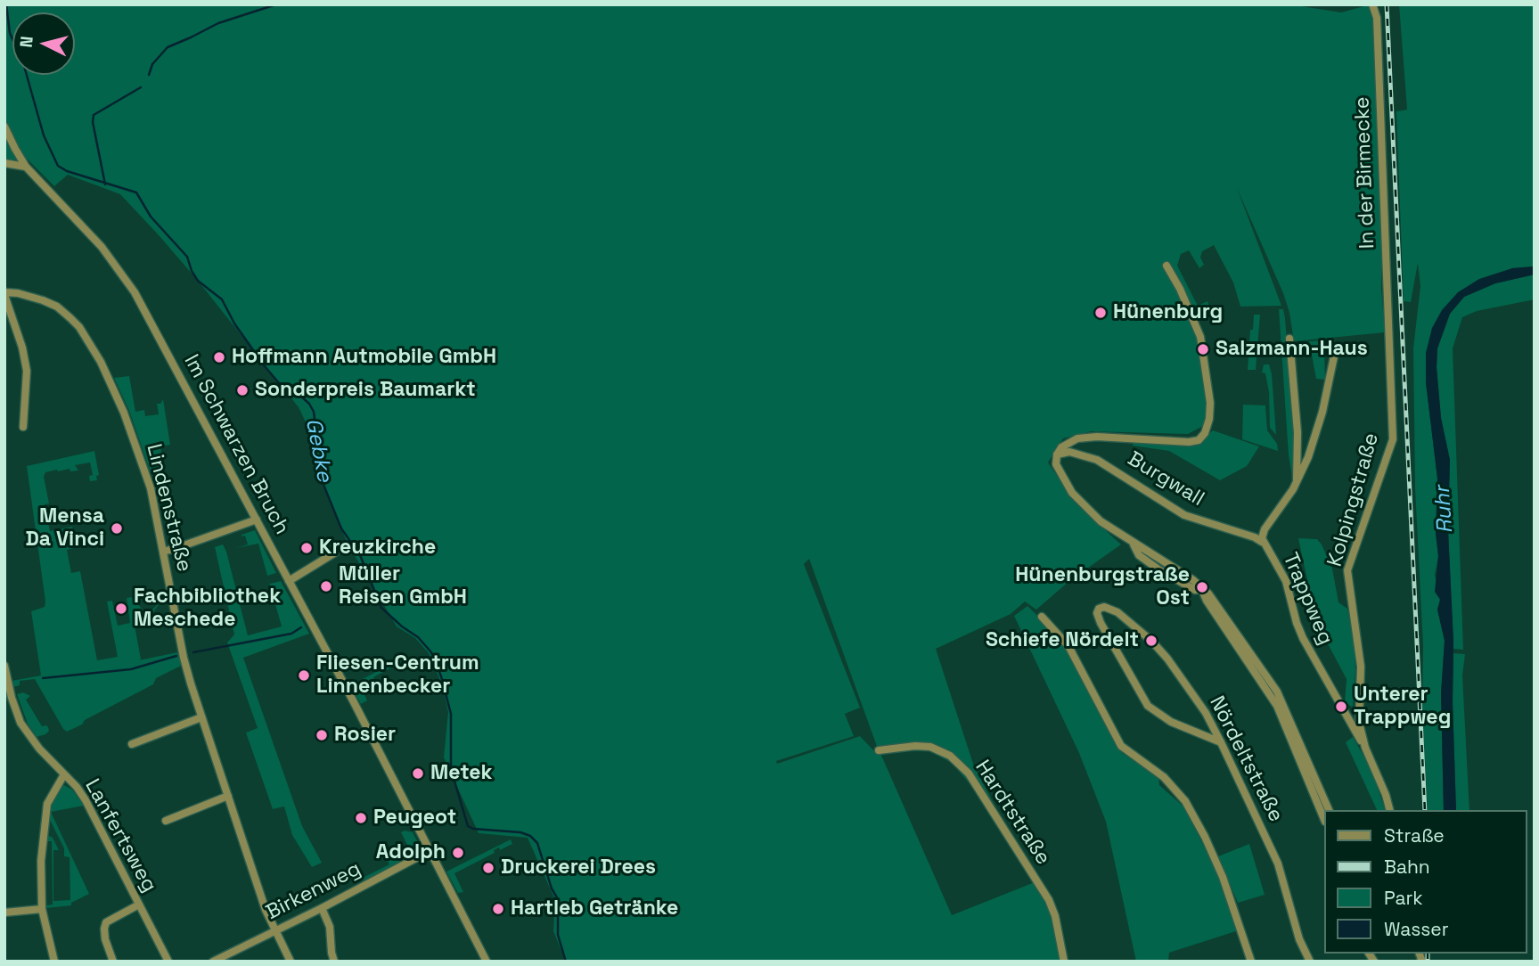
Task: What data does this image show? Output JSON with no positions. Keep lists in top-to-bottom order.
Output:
{
  "streets": {
    "street": [
      "In der Birmecke",
      "Im Schwarzen Bruch",
      "Burgwall",
      "Kolpingstraße",
      "Lindenstraße",
      "Trappweg",
      "Nördeltstraße",
      "Hardtstraße",
      "Lanfertsweg",
      "Birkenweg"
    ]
  },
  "crossings": [
    ["In der Birmecke", "Kolpingstraße"],
    ["Im Schwarzen Bruch", "Birkenweg"],
    ["Burgwall", "Trappweg"],
    ["Kolpingstraße", "Trappweg"],
    ["Lindenstraße", "Birkenweg"]
  ],
  "water": ["Gebke", "Ruhr"],
  "places": [
    "Hünenburg",
    "Salzmann-Haus",
    "Hoffmann Autmobile GmbH",
    "Sonderpreis Baumarkt",
    "Mensa Da Vinci",
    "Kreuzkirche",
    "Müller Reisen GmbH",
    "Hünenburgstraße Ost",
    "Fachbibliothek Meschede",
    "Schiefe Nördelt",
    "Fliesen-Centrum Linnenbecker",
    "Unterer Trappweg",
    "Rosier",
    "Metek",
    "Peugeot",
    "Adolph",
    "Druckerei Drees",
    "Hartleb Getränke"
  ],
  "legend": [
    "Straße",
    "Bahn",
    "Park",
    "Wasser"
  ],
  "north": "left"
}
